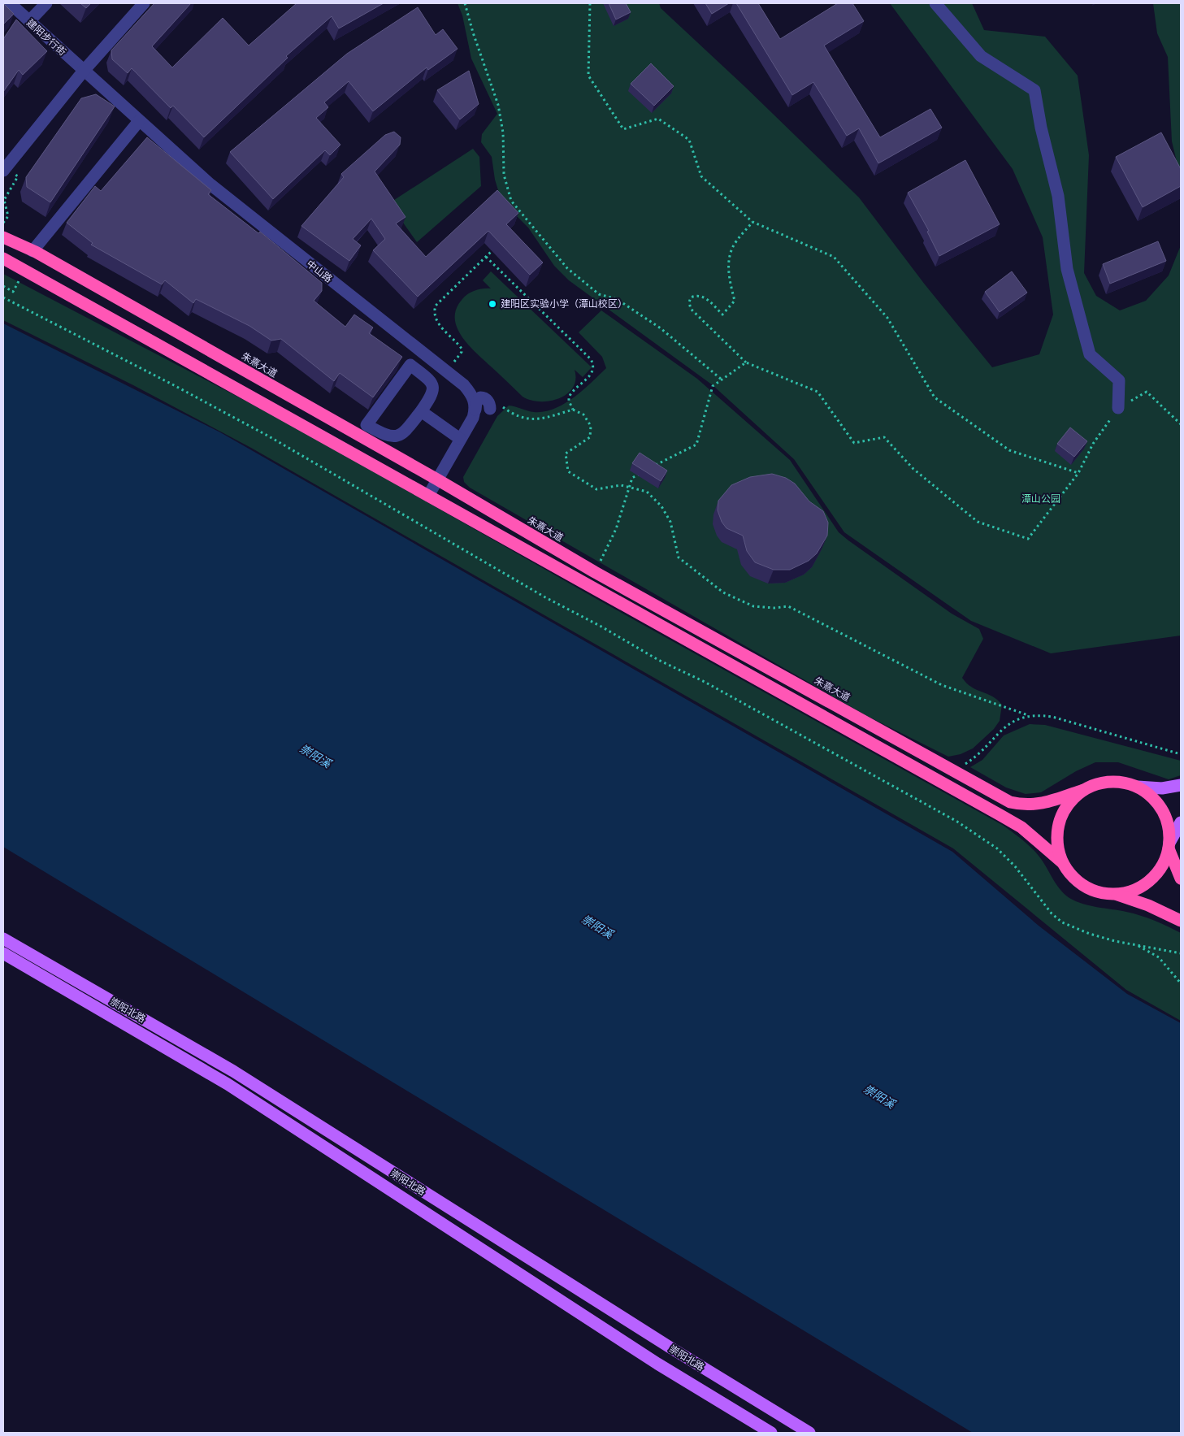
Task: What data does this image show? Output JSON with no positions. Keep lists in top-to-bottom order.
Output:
{
  "streets": {
    "highway": ["朱熹大道"],
    "main road": ["崇阳北路"],
    "street": ["建阳步行街", "中山路"]
  },
  "crossings": [
    ["建阳步行街", "中山路"]
  ],
  "water": ["崇阳溪"],
  "parks": ["潭山公园"],
  "places": ["建阳区实验小学（潭山校区）"]
}
